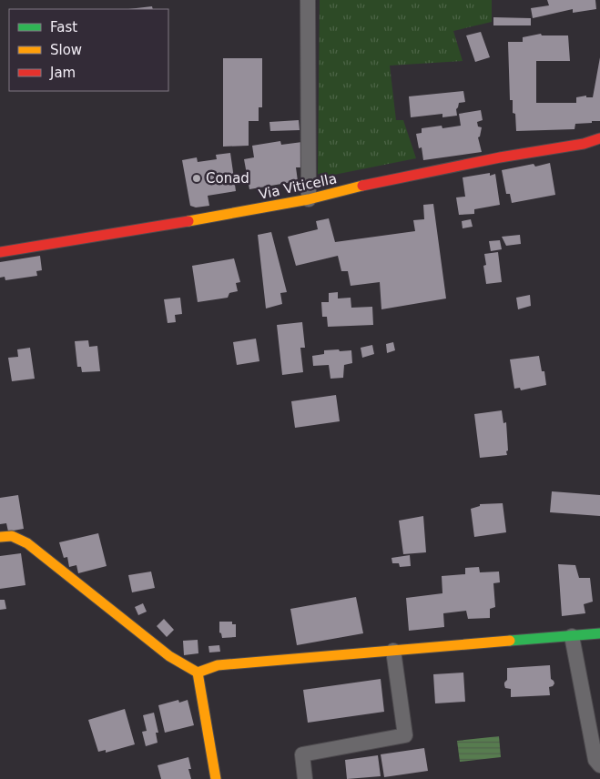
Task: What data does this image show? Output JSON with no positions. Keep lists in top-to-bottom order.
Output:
{
  "streets": {
    "street": ["Via Viticella"]
  },
  "places": ["Conad"],
  "legend": ["Fast", "Slow", "Jam"]
}
